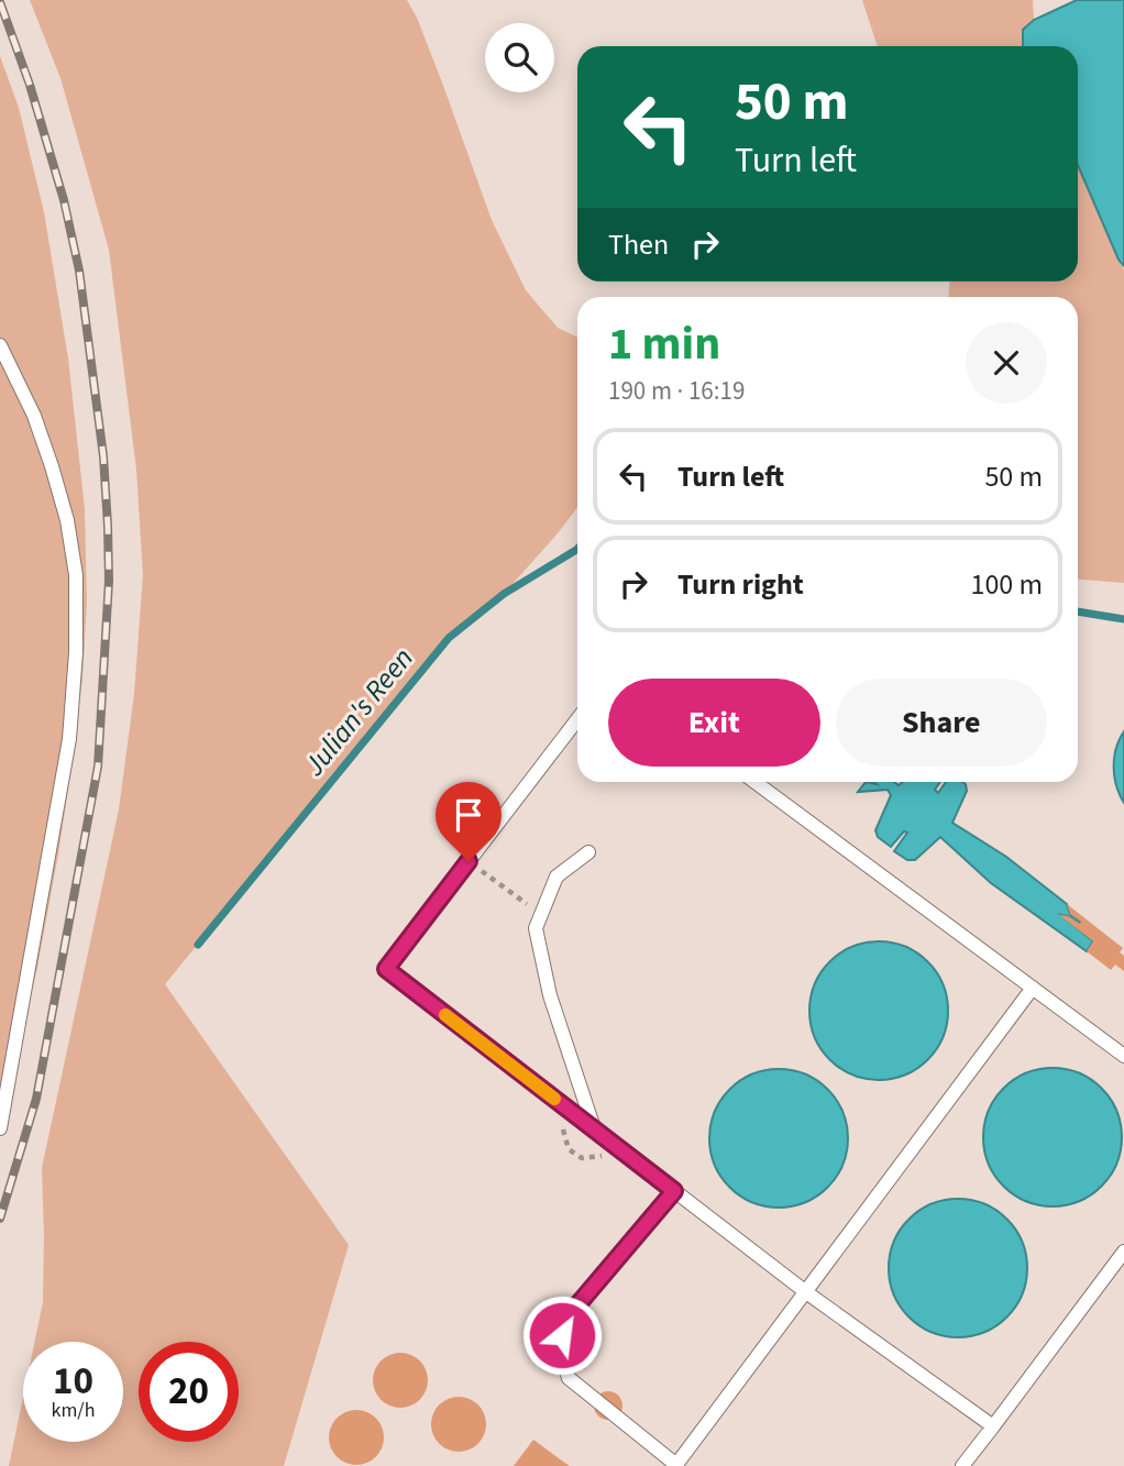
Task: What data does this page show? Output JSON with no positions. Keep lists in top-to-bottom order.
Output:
{
  "water": ["Julian's Reen"],
  "page": {
    "turn": ["50 m", "Turn left"],
    "then": "Then",
    "heading": ["1 min", "190 m · 16:19"],
    "list": [
      {
        "name": "Turn left",
        "value": "50 m"
      },
      {
        "name": "Turn right",
        "value": "100 m"
      }
    ],
    "buttons": ["Exit", "Share"],
    "speed": "10 km/h",
    "limit": "20"
  }
}
